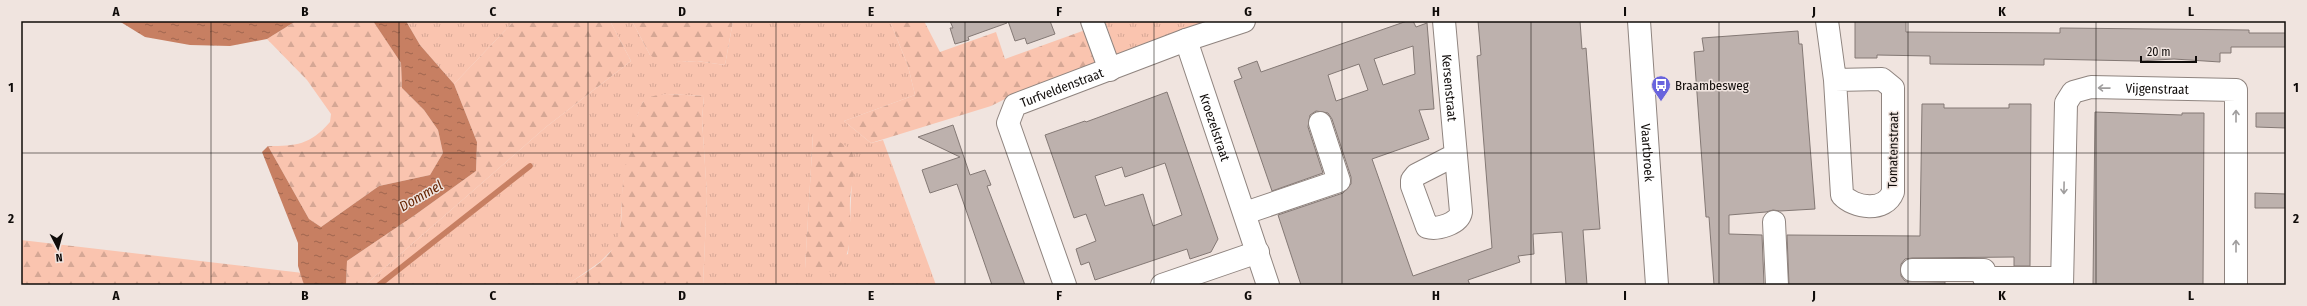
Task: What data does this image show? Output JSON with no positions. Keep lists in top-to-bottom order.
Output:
{
  "streets": {
    "street": [
      "Turfveldenstraat",
      "Kersenstraat",
      "Vijgenstraat",
      "Kroezelstraat",
      "Tomatenstraat",
      "Vaartbroek"
    ]
  },
  "crossings": [
    ["Turfveldenstraat", "Kroezelstraat"]
  ],
  "water": ["Dommel"],
  "places": {
    "bus stop": ["Braambesweg"]
  },
  "scale_bar": "20 m",
  "north": "bottom",
  "grid": {
    "columns": [
      "A",
      "B",
      "C",
      "D",
      "E",
      "F",
      "G",
      "H",
      "I",
      "J",
      "K",
      "L"
    ],
    "rows": ["1", "2"]
  }
}
